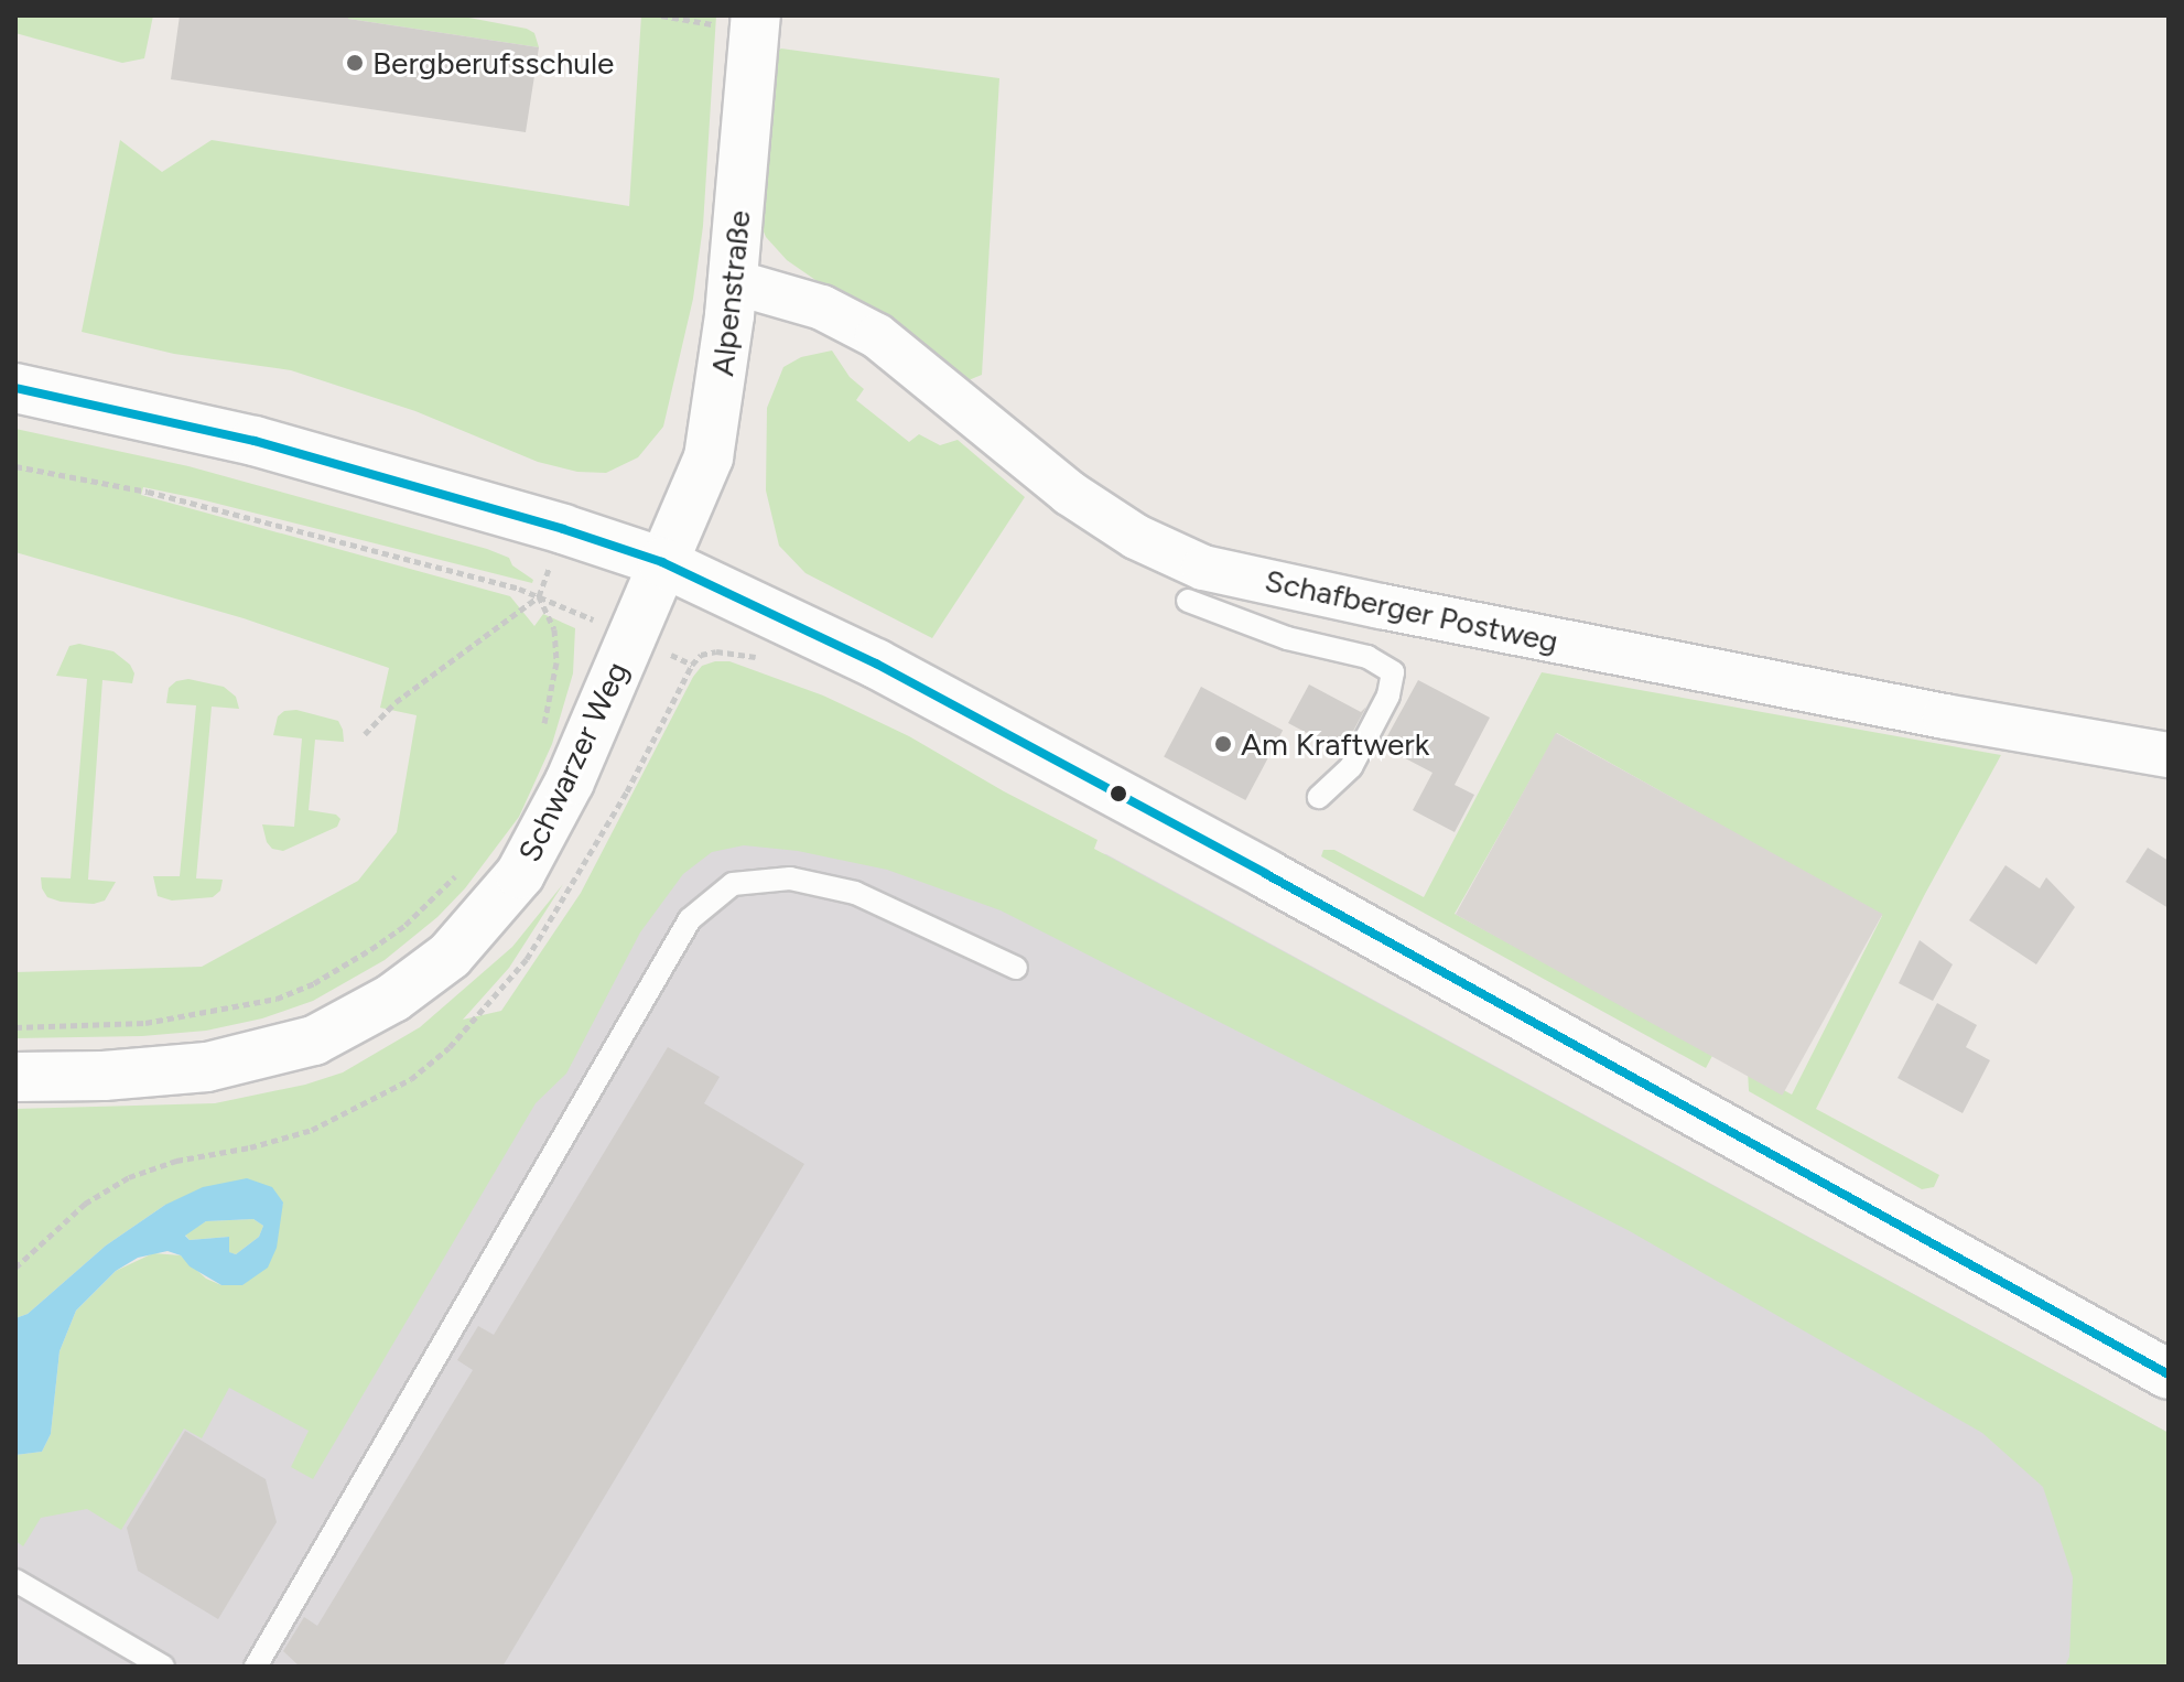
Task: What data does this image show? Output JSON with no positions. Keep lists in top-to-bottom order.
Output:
{
  "streets": {
    "main road": ["Alpenstraße", "Schwarzer Weg"],
    "street": ["Schafberger Postweg"]
  },
  "crossings": [
    ["Alpenstraße", "Schafberger Postweg"],
    ["Alpenstraße", "Schwarzer Weg"]
  ],
  "places": ["Bergberufsschule", "Am Kraftwerk"]
}
